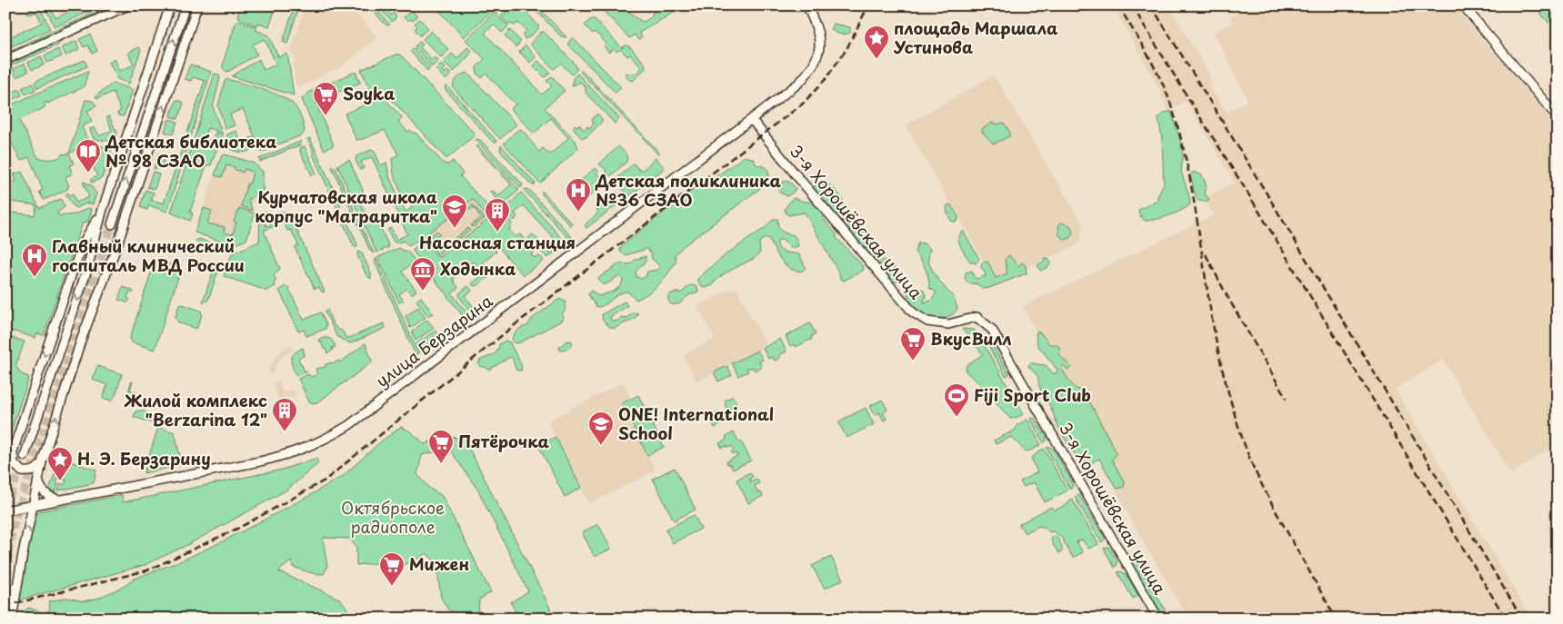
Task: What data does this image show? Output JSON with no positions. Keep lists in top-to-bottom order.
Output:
{
  "streets": {
    "street": ["3-я Хорошёвская улица", "улица Берзарина"]
  },
  "crossings": [
    ["3-я Хорошёвская улица", "улица Берзарина"]
  ],
  "parks": ["Октябрьское радиополе"],
  "places": {
    "place": ["площадь Маршала Устинова", "Н. Э. Берзарину"],
    "supermarket": [
      "Soyka",
      "ВкусВилл",
      "Пятёрочка",
      "Мижен"
    ],
    "library": ["Детская библиотека № 98 СЗАО"],
    "hospital": ["Детская поликлиника №36 СЗАО", "Главный клинический госпиталь МВД России"],
    "school or university": ["Курчатовская школа корпус \"Маграритка\"", "ONE! International School"],
    "building": ["Насосная станция", "Жилой комплекс \"Berzarina 12\""],
    "museum": ["Ходынка"],
    "sports": ["Fiji Sport Club"]
  }
}
